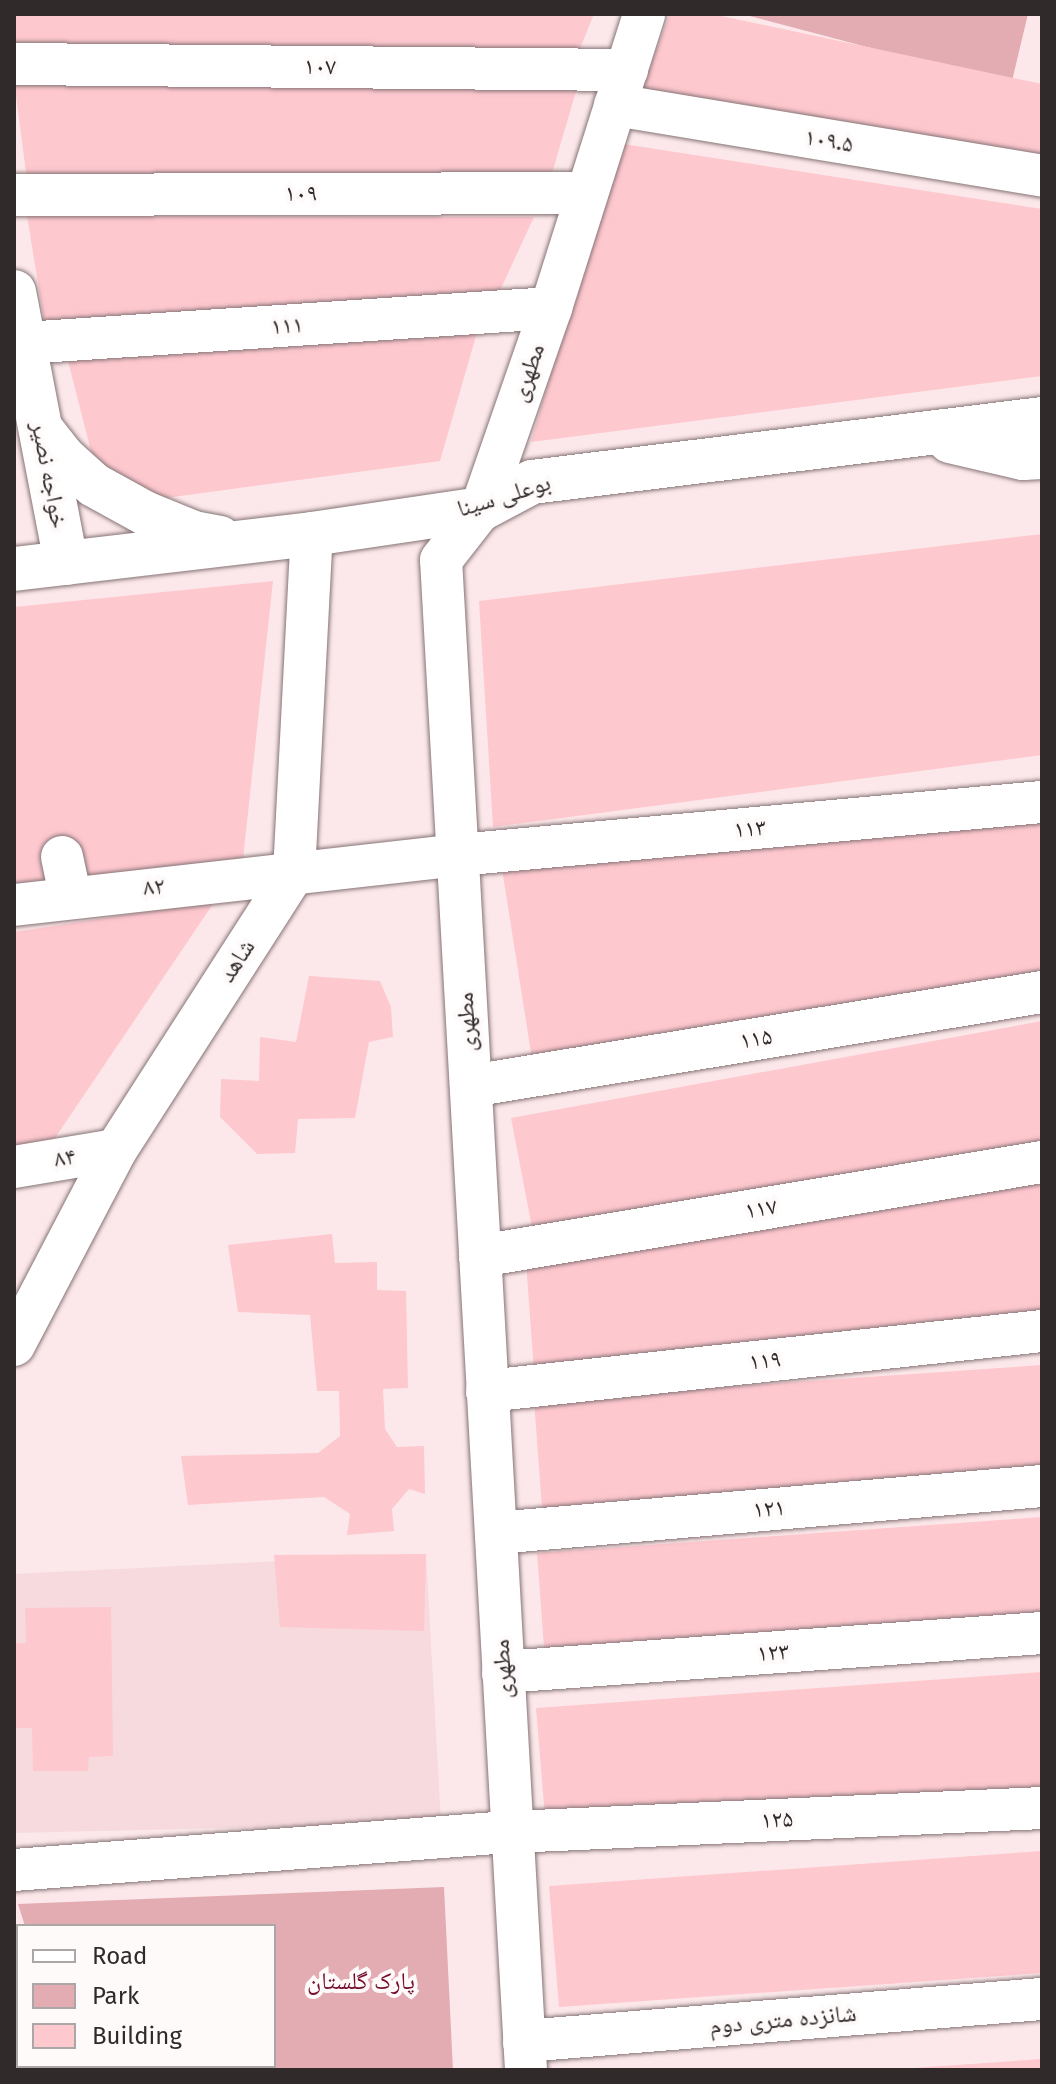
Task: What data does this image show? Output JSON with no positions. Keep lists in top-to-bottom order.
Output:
{
  "streets": {
    "main road": ["خواجه نصیر", "بوعلی سینا"],
    "street": [
      "۱۰۷",
      "۱۰۹.۵",
      "۱۰۹",
      "۱۱۱",
      "مطهری",
      "۱۱۳",
      "۸۲",
      "شاهد",
      "۱۱۵",
      "۸۴",
      "۱۱۷",
      "۱۱۹",
      "۱۲۱",
      "۱۲۳",
      "۱۲۵",
      "شانزده متری دوم"
    ]
  },
  "crossings": [
    ["۱۰۷", "۱۰۹.۵"],
    ["۱۰۷", "مطهری"],
    ["۱۰۹.۵", "مطهری"],
    ["۱۰۹", "مطهری"],
    ["۱۱۱", "مطهری"],
    ["۱۱۱", "خواجه نصیر"],
    ["مطهری", "بوعلی سینا"],
    ["مطهری", "۱۱۳"],
    ["مطهری", "۱۱۵"],
    ["مطهری", "۱۱۷"],
    ["مطهری", "۱۱۹"],
    ["مطهری", "۱۲۱"],
    ["مطهری", "۱۲۳"],
    ["مطهری", "۱۲۵"],
    ["مطهری", "شانزده متری دوم"],
    ["خواجه نصیر", "بوعلی سینا"],
    ["بوعلی سینا", "شاهد"],
    ["۱۱۳", "۸۲"],
    ["۱۱۳", "شاهد"],
    ["۸۲", "شاهد"],
    ["شاهد", "۸۴"]
  ],
  "parks": ["پارک گلستان"],
  "legend": ["Road", "Park", "Building"]
}
